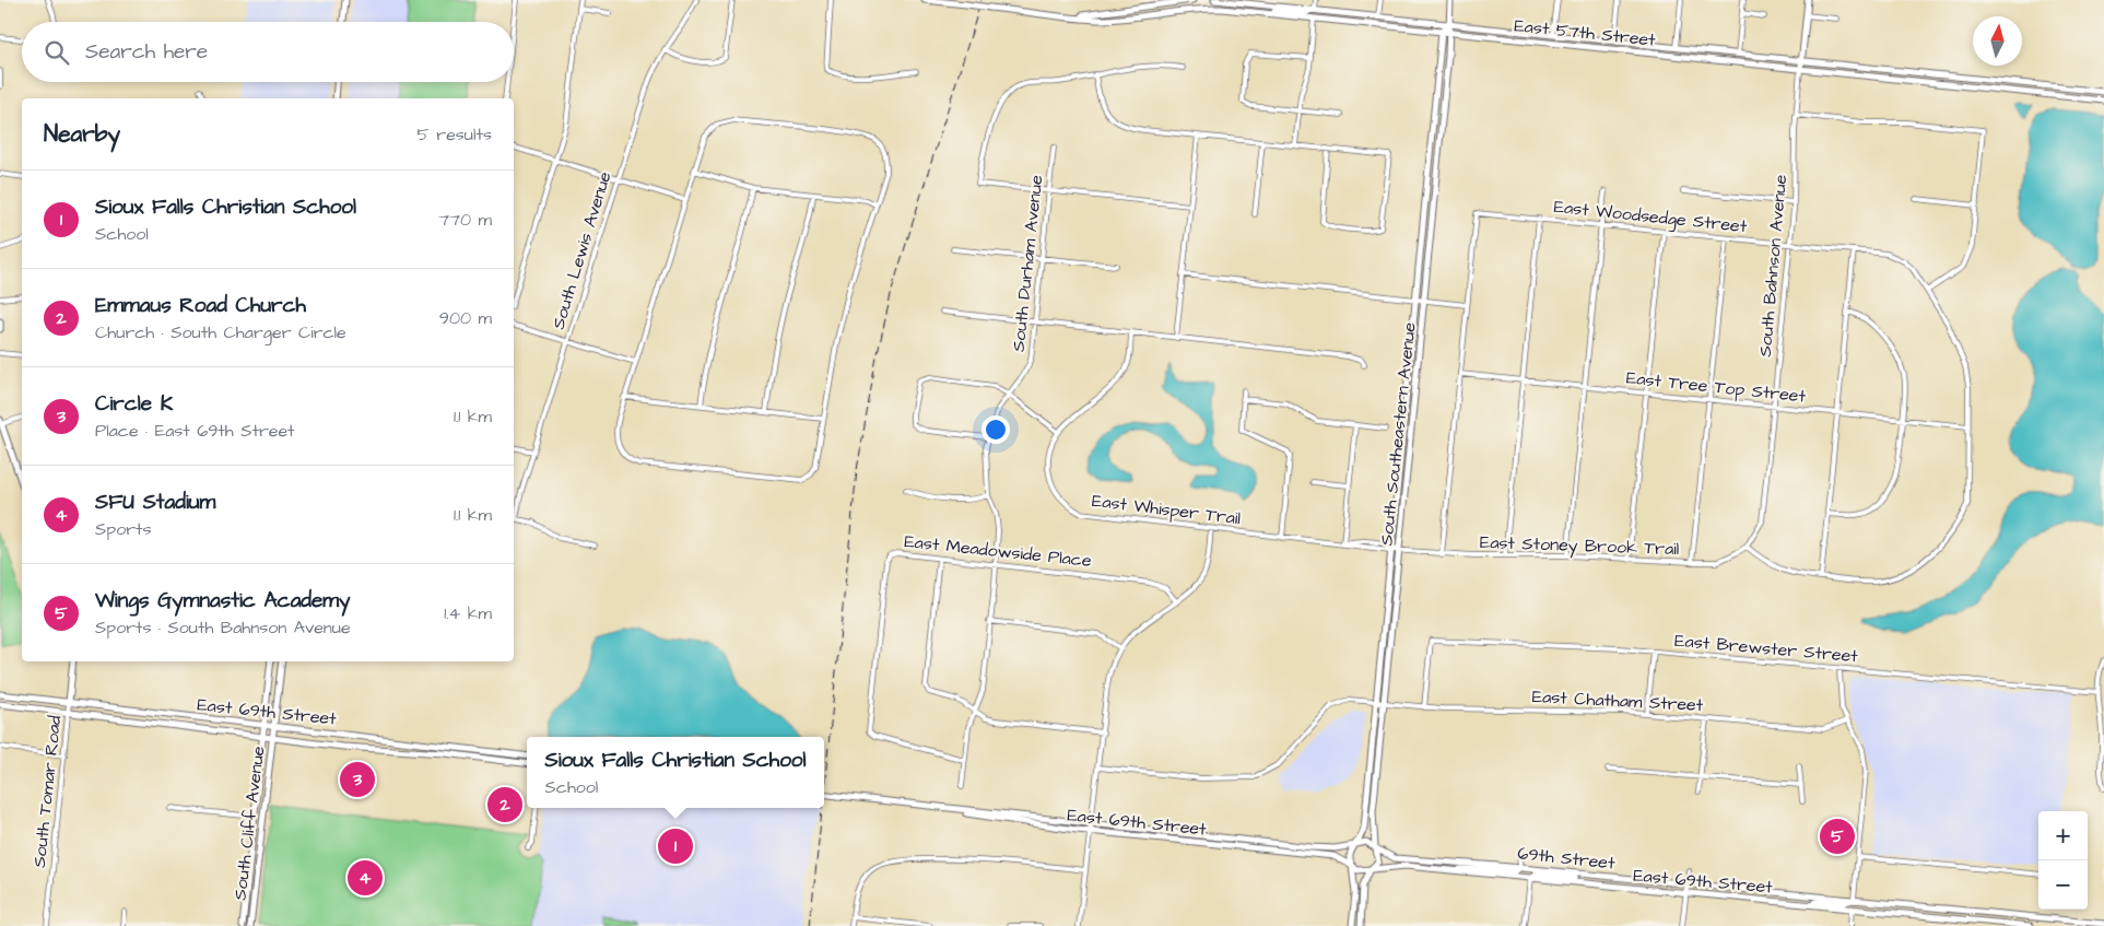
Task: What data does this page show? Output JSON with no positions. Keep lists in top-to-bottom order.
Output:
{
  "streets": {
    "main road": [
      "East 57th Street",
      "South Bahnson Avenue",
      "South Southeastern Avenue",
      "East 69th Street",
      "South Tomar Road",
      "South Cliff Avenue",
      "69th Street"
    ],
    "street": [
      "East Woodsedge Street",
      "South Lewis Avenue",
      "South Durham Avenue",
      "East Tree Top Street",
      "East Whisper Trail",
      "East Stoney Brook Trail",
      "East Meadowside Place",
      "East Brewster Street",
      "East Chatham Street"
    ]
  },
  "crossings": [
    ["East 57th Street", "South Bahnson Avenue"],
    ["East 57th Street", "South Southeastern Avenue"],
    ["East Woodsedge Street", "South Bahnson Avenue"],
    ["South Durham Avenue", "East Meadowside Place"],
    ["South Bahnson Avenue", "East Tree Top Street"],
    ["South Bahnson Avenue", "East Stoney Brook Trail"],
    ["South Southeastern Avenue", "East Whisper Trail"],
    ["South Southeastern Avenue", "East Stoney Brook Trail"],
    ["South Southeastern Avenue", "East Chatham Street"],
    ["South Southeastern Avenue", "East 69th Street"],
    ["South Southeastern Avenue", "69th Street"],
    ["East Whisper Trail", "East Stoney Brook Trail"],
    ["East Brewster Street", "East Chatham Street"],
    ["East 69th Street", "South Tomar Road"],
    ["East 69th Street", "South Cliff Avenue"],
    ["East 69th Street", "69th Street"]
  ],
  "north": "top",
  "page": {
    "search": "Search here",
    "heading": ["Nearby", "5 results"],
    "list": [
      {
        "mark": "1",
        "name": "Sioux Falls Christian School",
        "note": "School",
        "value": "770 m"
      },
      {
        "mark": "2",
        "name": "Emmaus Road Church",
        "note": "Church · South Charger Circle",
        "value": "900 m"
      },
      {
        "mark": "3",
        "name": "Circle K",
        "note": "Place · East 69th Street",
        "value": "1.1 km"
      },
      {
        "mark": "4",
        "name": "SFU Stadium",
        "note": "Sports",
        "value": "1.1 km"
      },
      {
        "mark": "5",
        "name": "Wings Gymnastic Academy",
        "note": "Sports · South Bahnson Avenue",
        "value": "1.4 km"
      }
    ],
    "popup": ["Sioux Falls Christian School", "School"],
    "pins": [
      "3",
      "2",
      "5",
      "1",
      "4"
    ],
    "map_buttons": ["+", "−"]
  }
}
